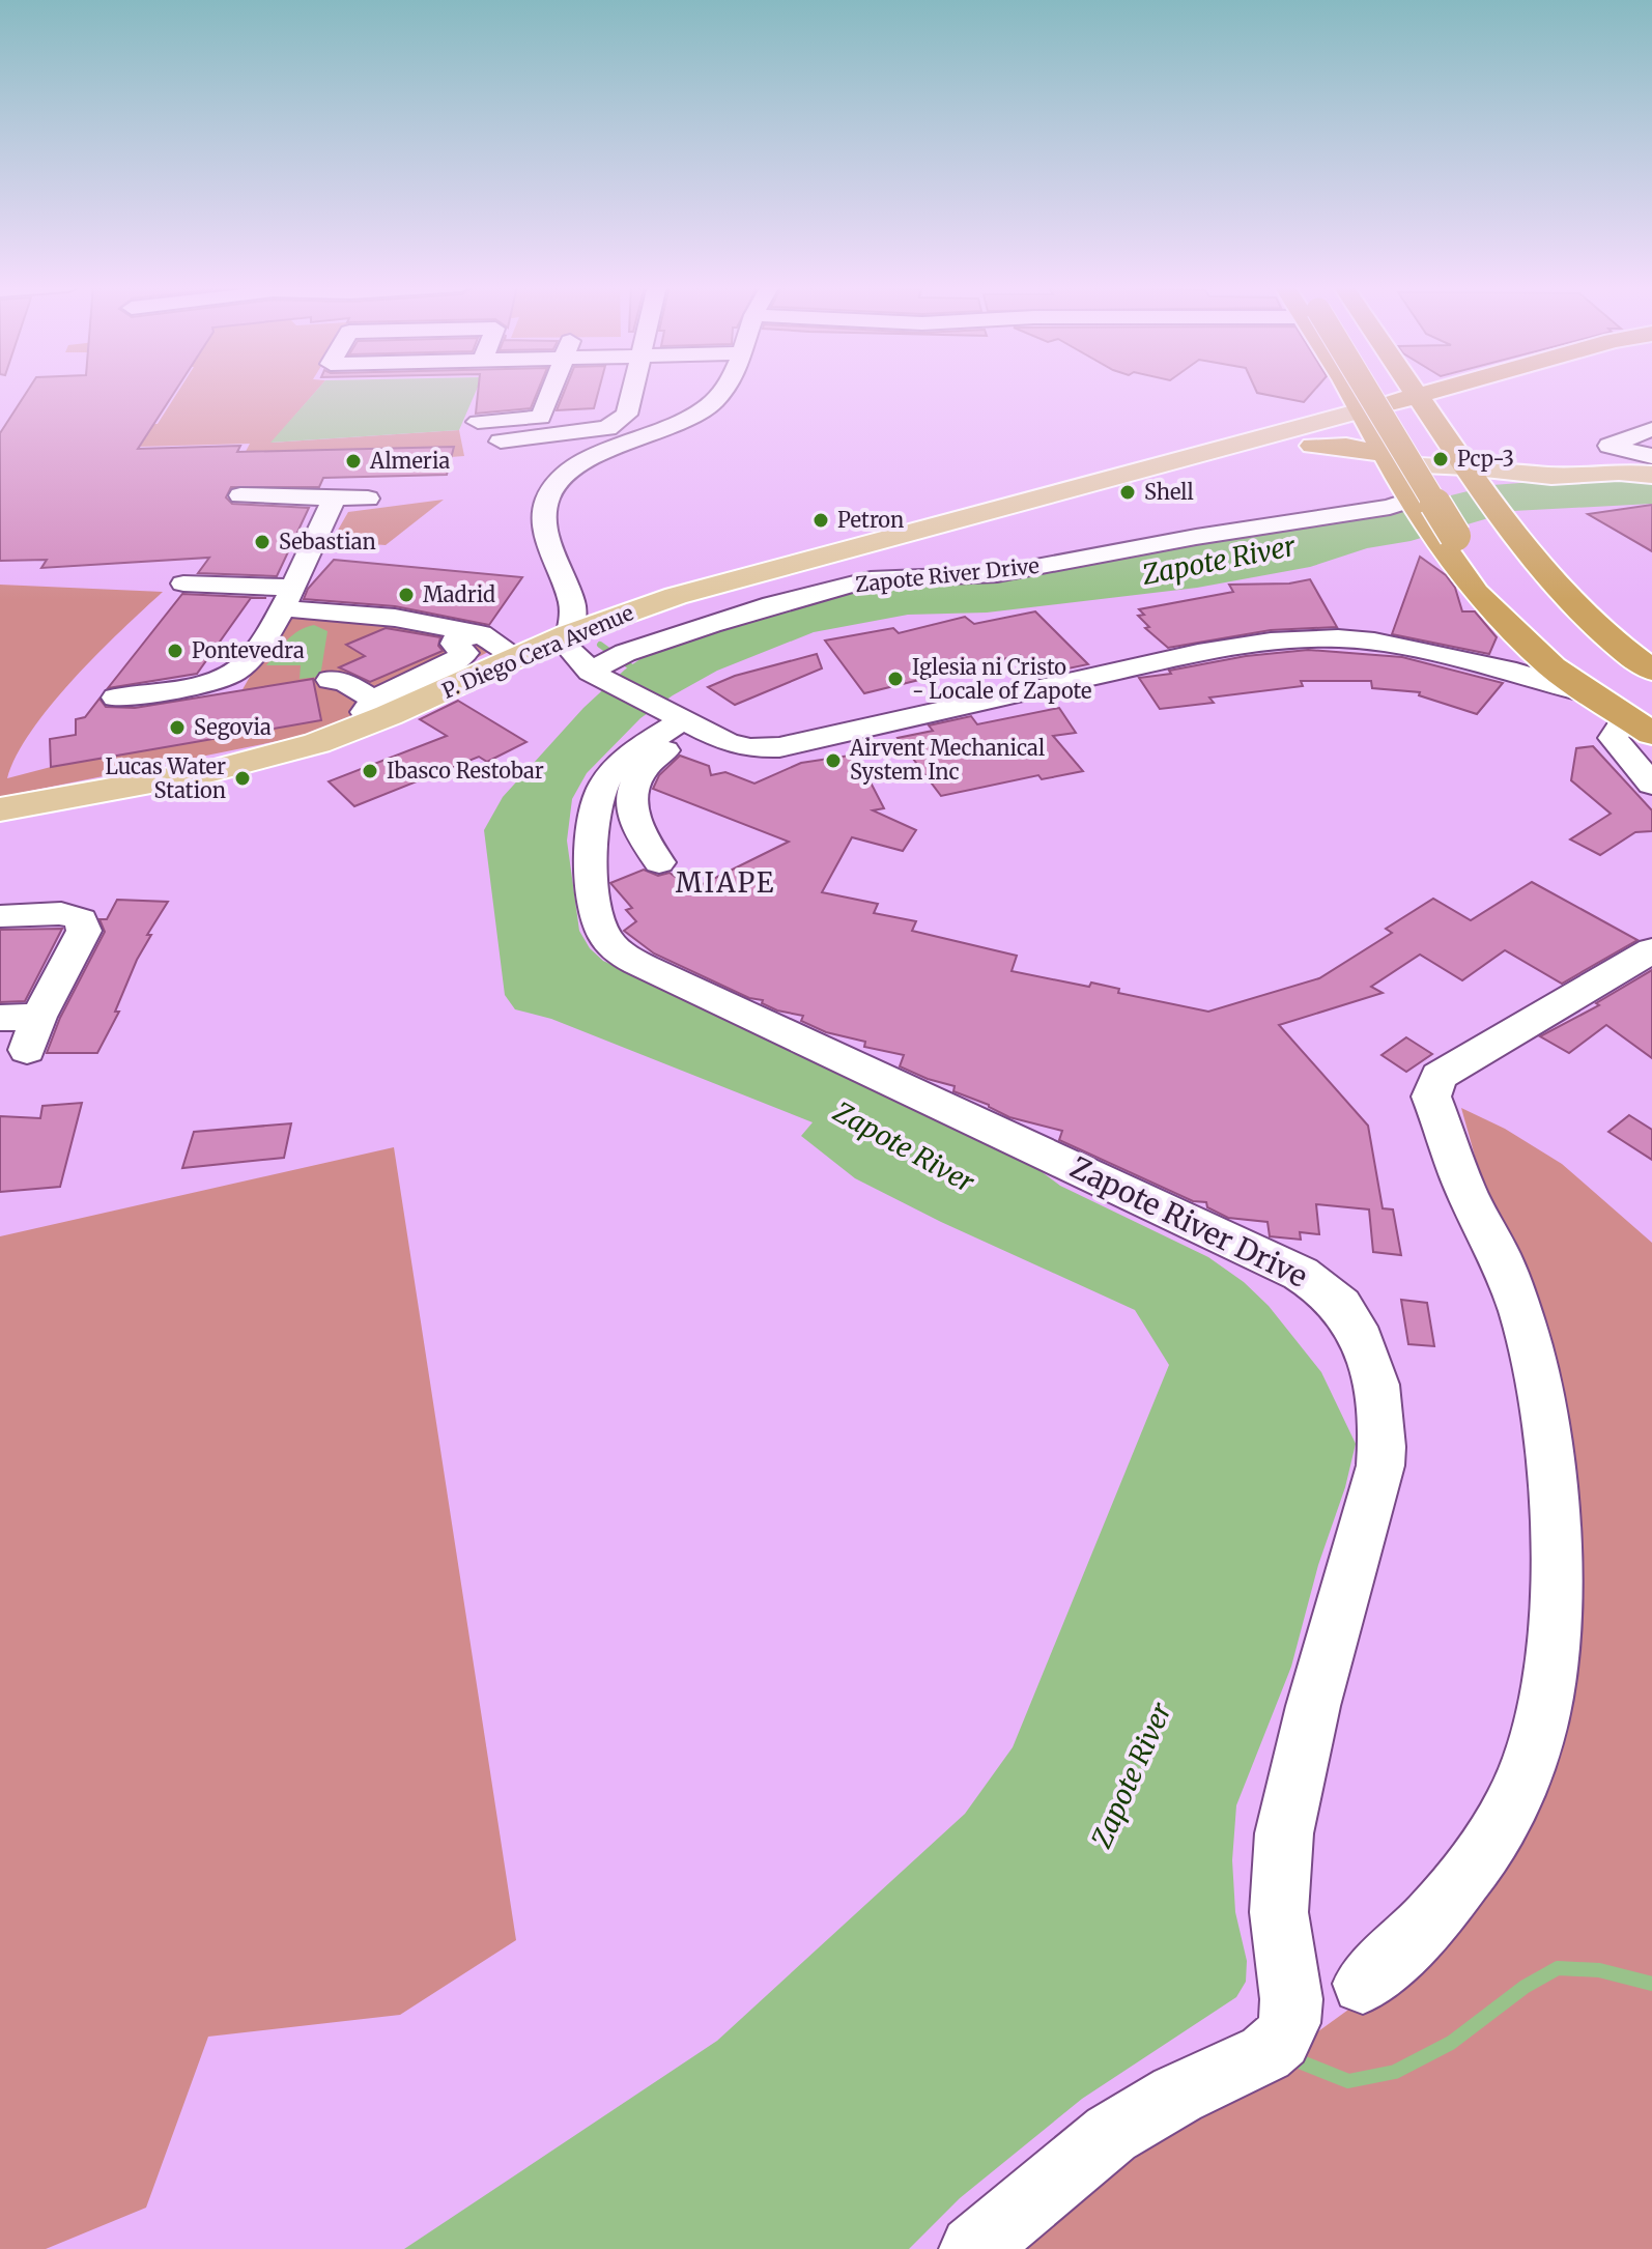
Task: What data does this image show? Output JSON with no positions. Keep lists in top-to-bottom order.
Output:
{
  "streets": {
    "highway": ["P. Diego Cera Avenue"],
    "street": ["Zapote River Drive"]
  },
  "districts": ["MIAPE"],
  "water": ["Zapote River"],
  "places": [
    "Pcp-3",
    "Almeria",
    "Shell",
    "Petron",
    "Sebastian",
    "Madrid",
    "Pontevedra",
    "Iglesia ni Cristo - Locale of Zapote",
    "Segovia",
    "Airvent Mechanical System Inc",
    "Ibasco Restobar",
    "Lucas Water Station"
  ]
}
